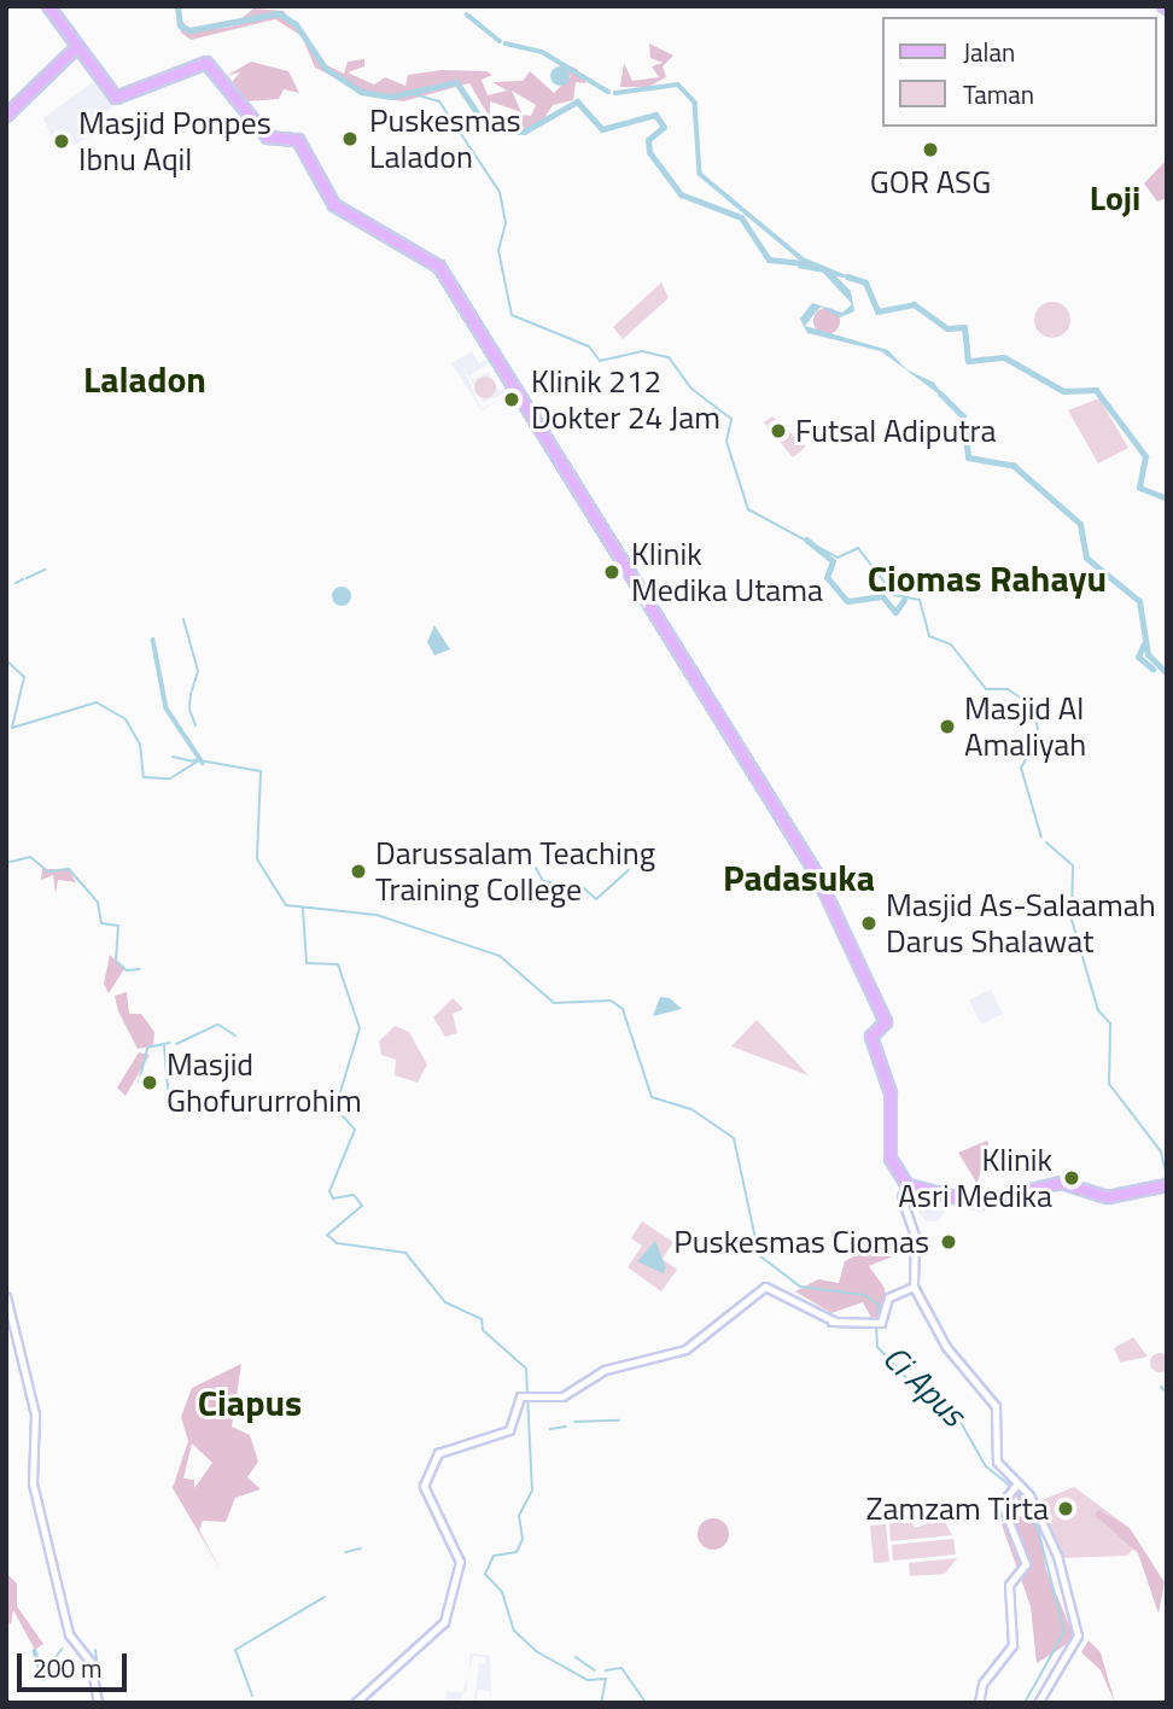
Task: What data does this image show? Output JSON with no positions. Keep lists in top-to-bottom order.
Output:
{
  "districts": [
    "Loji",
    "Laladon",
    "Ciomas Rahayu",
    "Padasuka",
    "Ciapus"
  ],
  "water": ["Ci Apus"],
  "places": [
    "Puskesmas Laladon",
    "Masjid Ponpes Ibnu Aqil",
    "GOR ASG",
    "Klinik 212 Dokter 24 Jam",
    "Futsal Adiputra",
    "Klinik Medika Utama",
    "Masjid Al Amaliyah",
    "Darussalam Teaching Training College",
    "Masjid As-Salaamah Darus Shalawat",
    "Masjid Ghofururrohim",
    "Klinik Asri Medika",
    "Puskesmas Ciomas",
    "Zamzam Tirta"
  ],
  "legend": ["Jalan", "Taman"],
  "scale_bar": "200 m"
}
